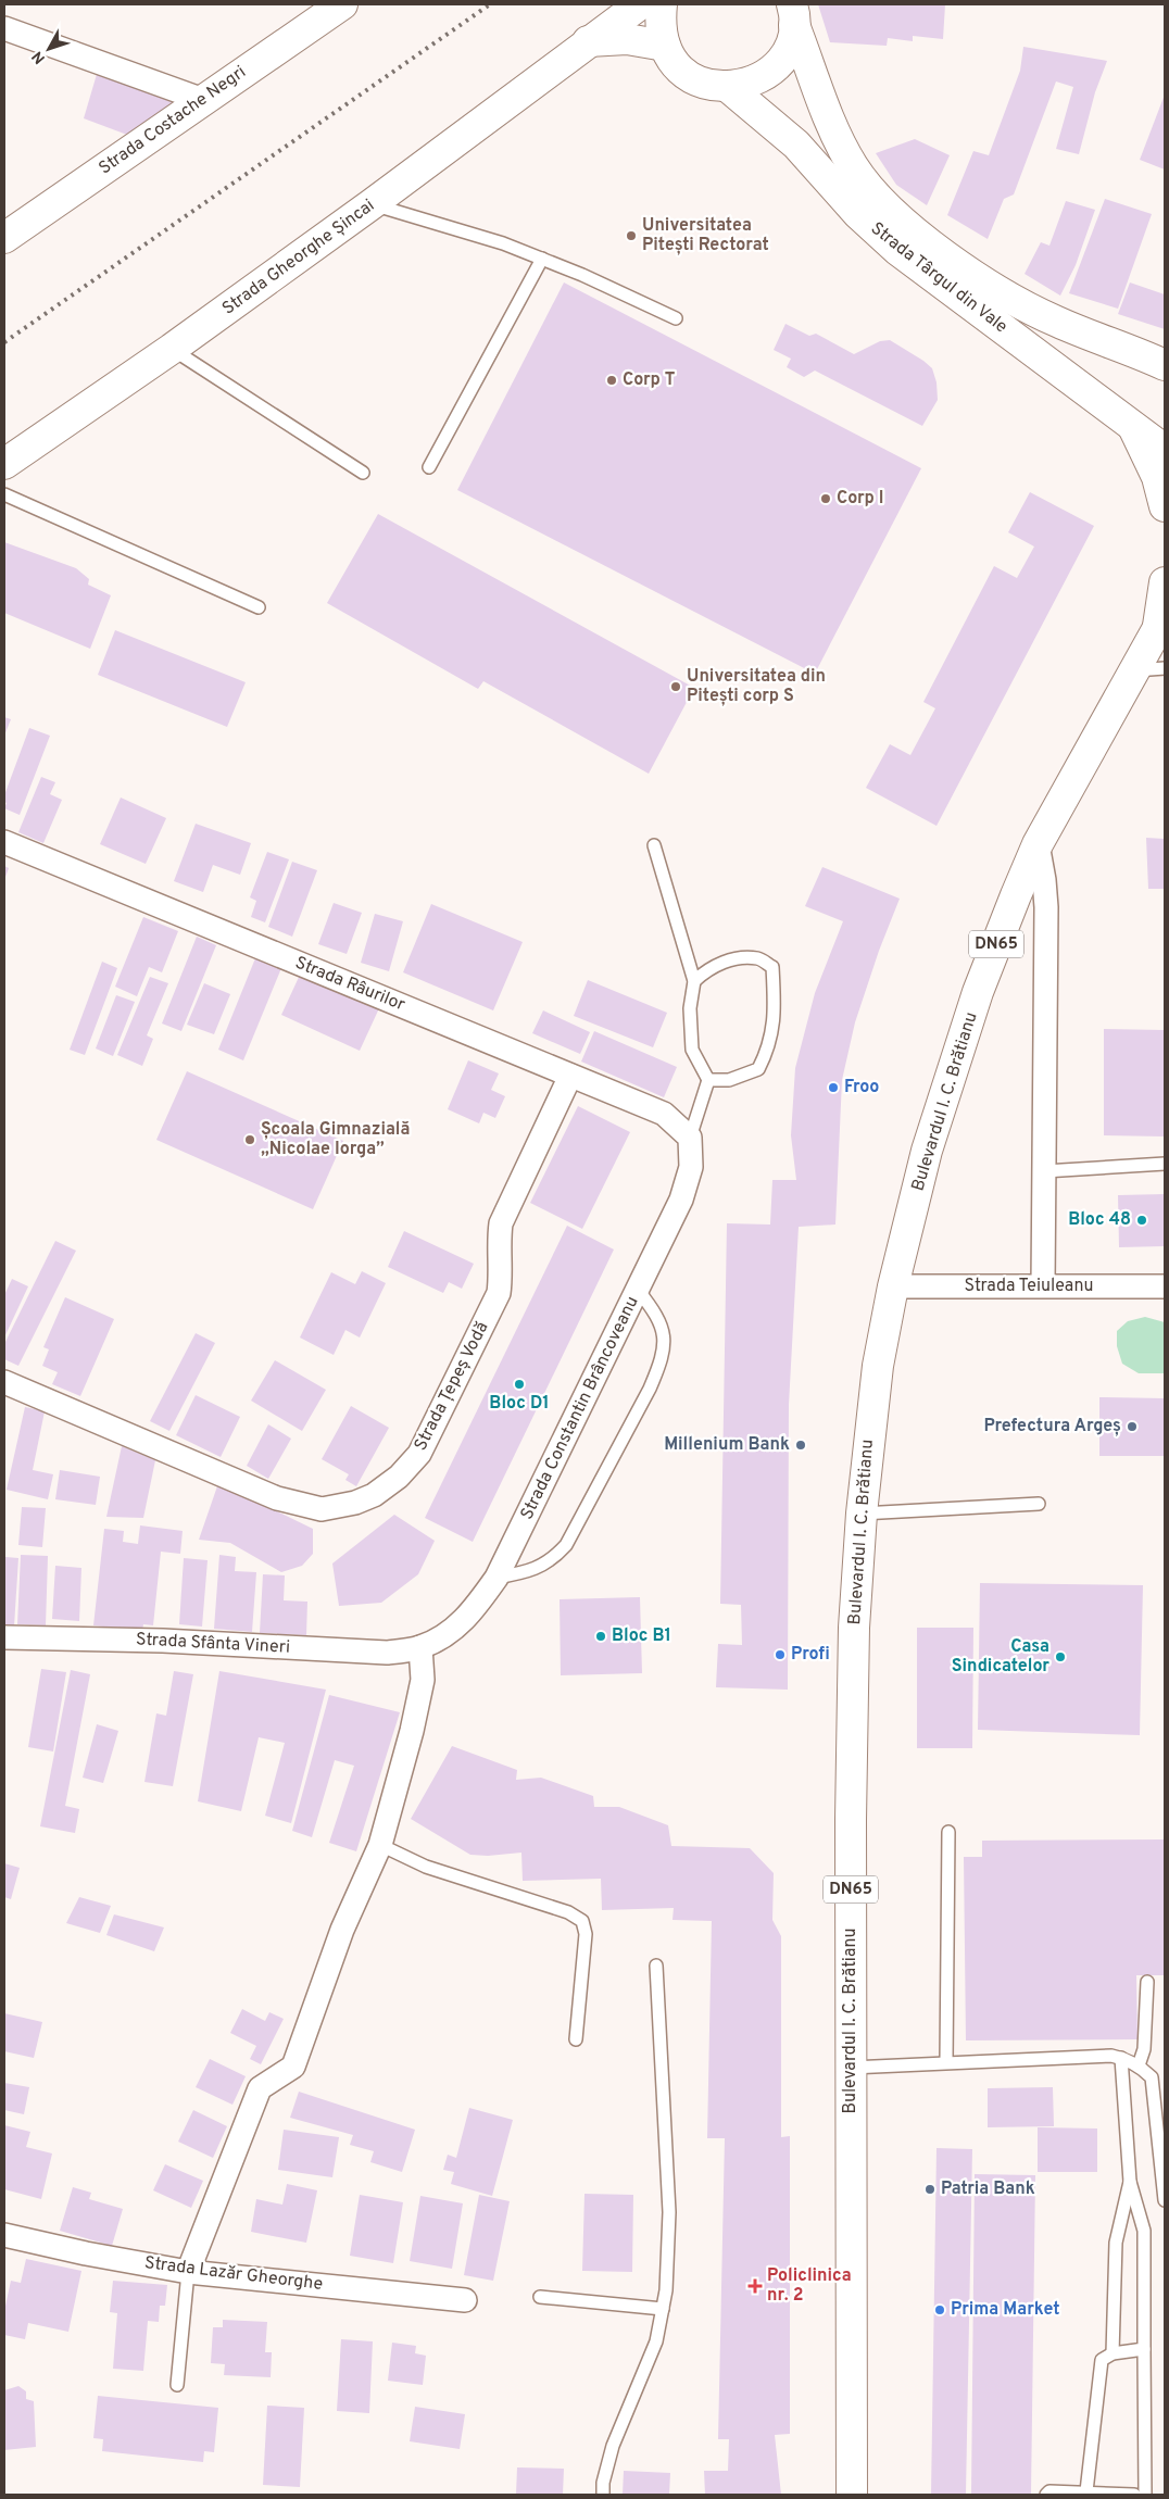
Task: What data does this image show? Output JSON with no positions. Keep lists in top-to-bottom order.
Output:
{
  "streets": {
    "main road": [
      "Strada Costache Negri",
      "Strada Gheorghe Șincai",
      "Strada Târgul din Vale",
      "DN65",
      "Bulevardul I. C. Brătianu"
    ],
    "street": [
      "Strada Râurilor",
      "Strada Teiuleanu",
      "Strada Țepeș Vodă",
      "Strada Constantin Brâncoveanu",
      "Strada Sfânta Vineri",
      "Strada Lazăr Gheorghe"
    ]
  },
  "crossings": [
    ["Strada Râurilor", "Strada Țepeș Vodă"],
    ["Strada Râurilor", "Strada Constantin Brâncoveanu"],
    ["Bulevardul I. C. Brătianu", "Strada Teiuleanu"],
    ["Strada Constantin Brâncoveanu", "Strada Sfânta Vineri"]
  ],
  "places": {
    "other": [
      "Universitatea Pitești Rectorat",
      "Corp T",
      "Corp I",
      "Universitatea din Pitești corp S",
      "Froo",
      "Școala Gimnazială „Nicolae Iorga”",
      "Bloc 48",
      "Bloc D1",
      "Prefectura Argeș",
      "Millenium Bank",
      "Bloc B1",
      "Profi",
      "Casa Sindicatelor",
      "Patria Bank",
      "Prima Market"
    ],
    "health": ["Policlinica nr. 2"]
  },
  "north": "bottom left"
}
